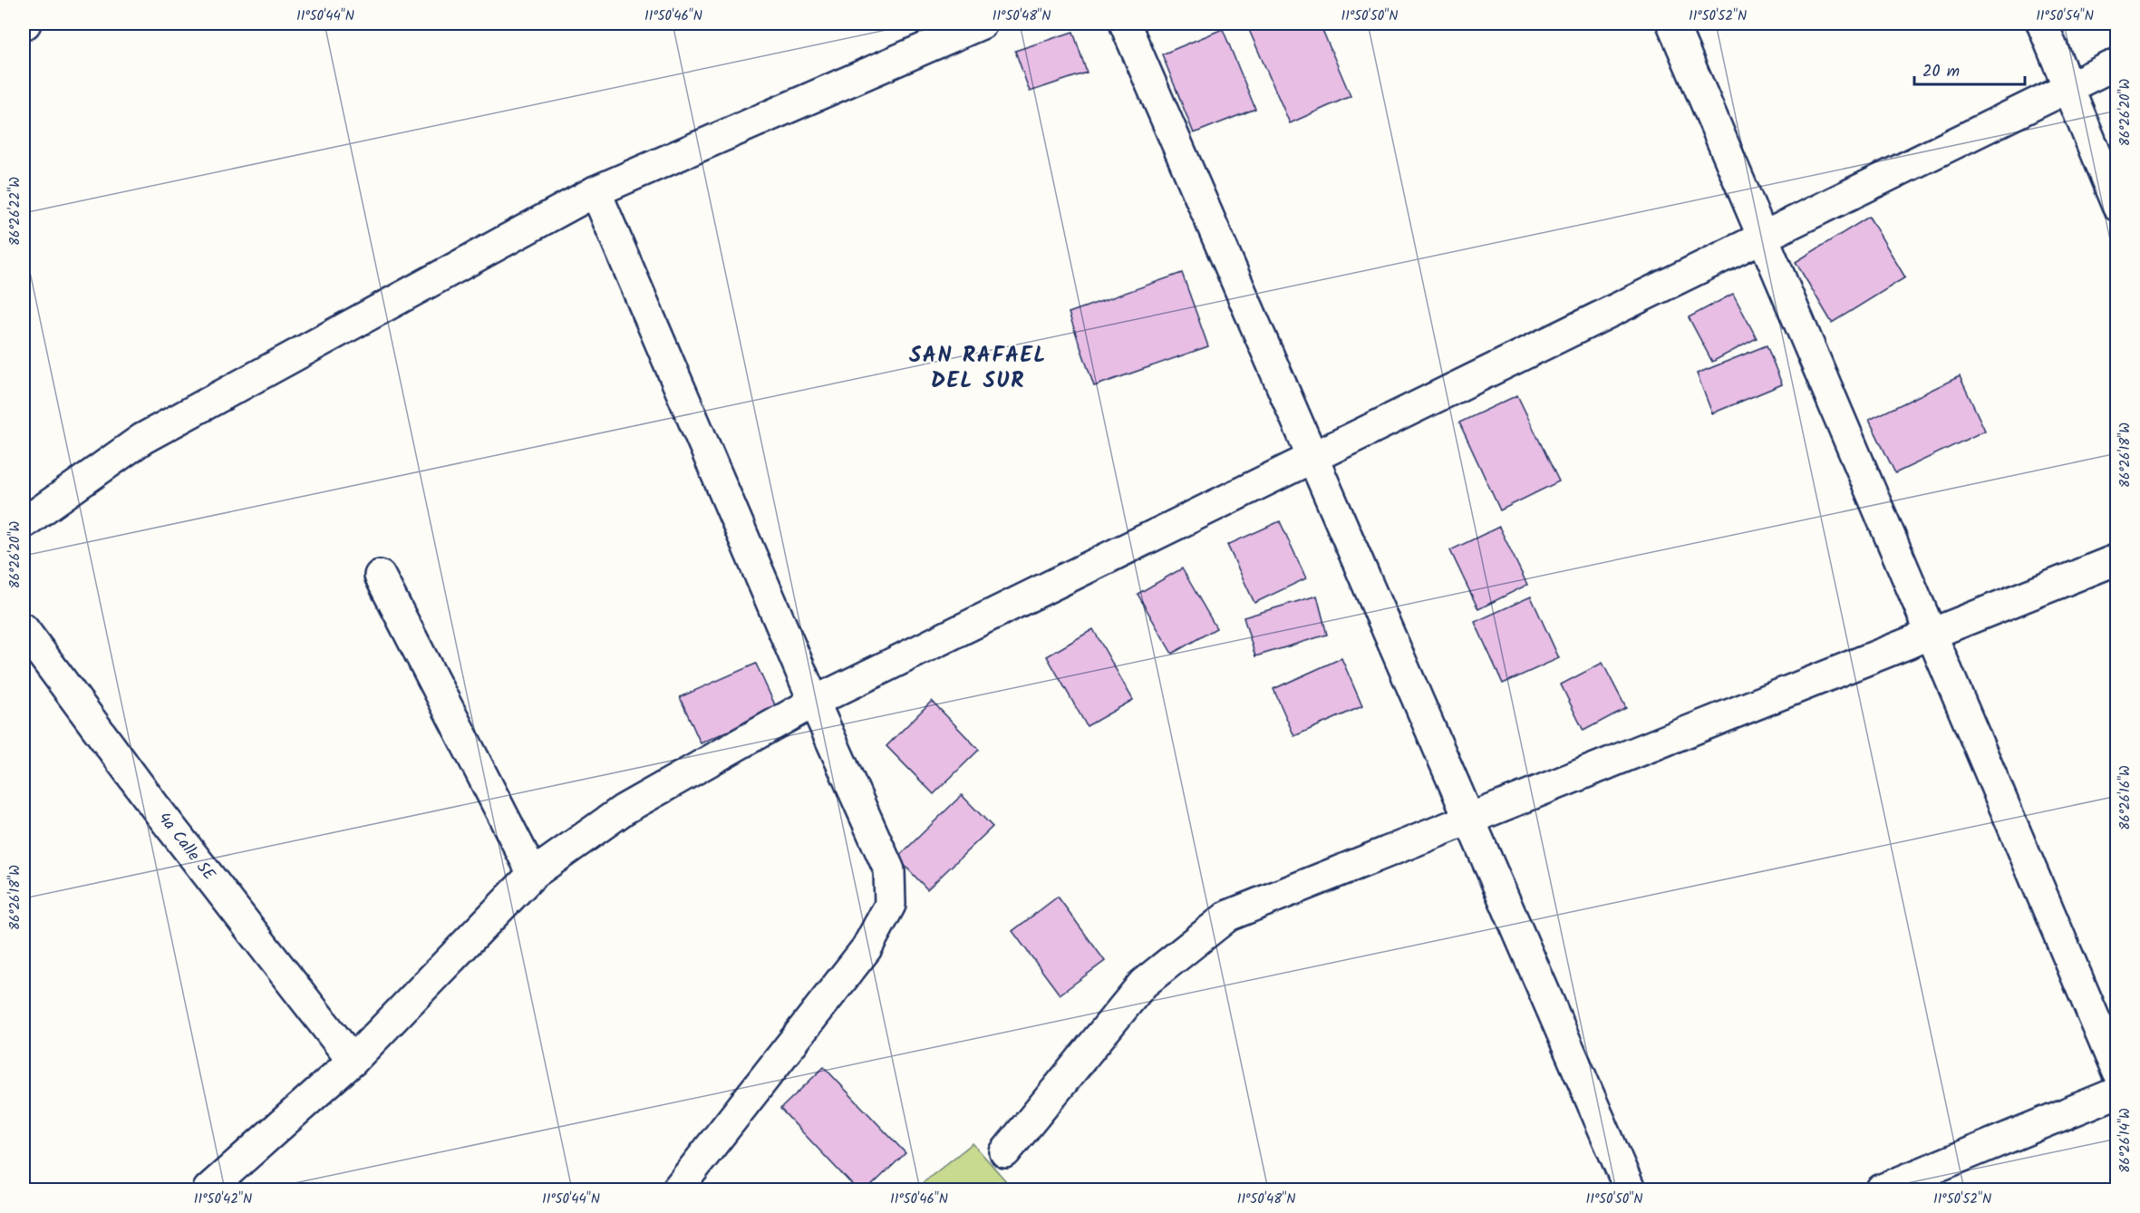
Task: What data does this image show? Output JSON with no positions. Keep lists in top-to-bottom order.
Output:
{
  "streets": {
    "street": ["4a Calle SE"]
  },
  "districts": ["SAN RAFAEL DEL SUR"],
  "scale_bar": "20 m",
  "coordinates": [
    "11°50'44\"N",
    "11°50'46\"N",
    "11°50'48\"N",
    "11°50'50\"N",
    "11°50'52\"N",
    "11°50'54\"N",
    "86°26'20\"W",
    "86°26'22\"W",
    "86°26'18\"W",
    "86°26'16\"W",
    "86°26'14\"W",
    "11°50'42\"N"
  ]
}
